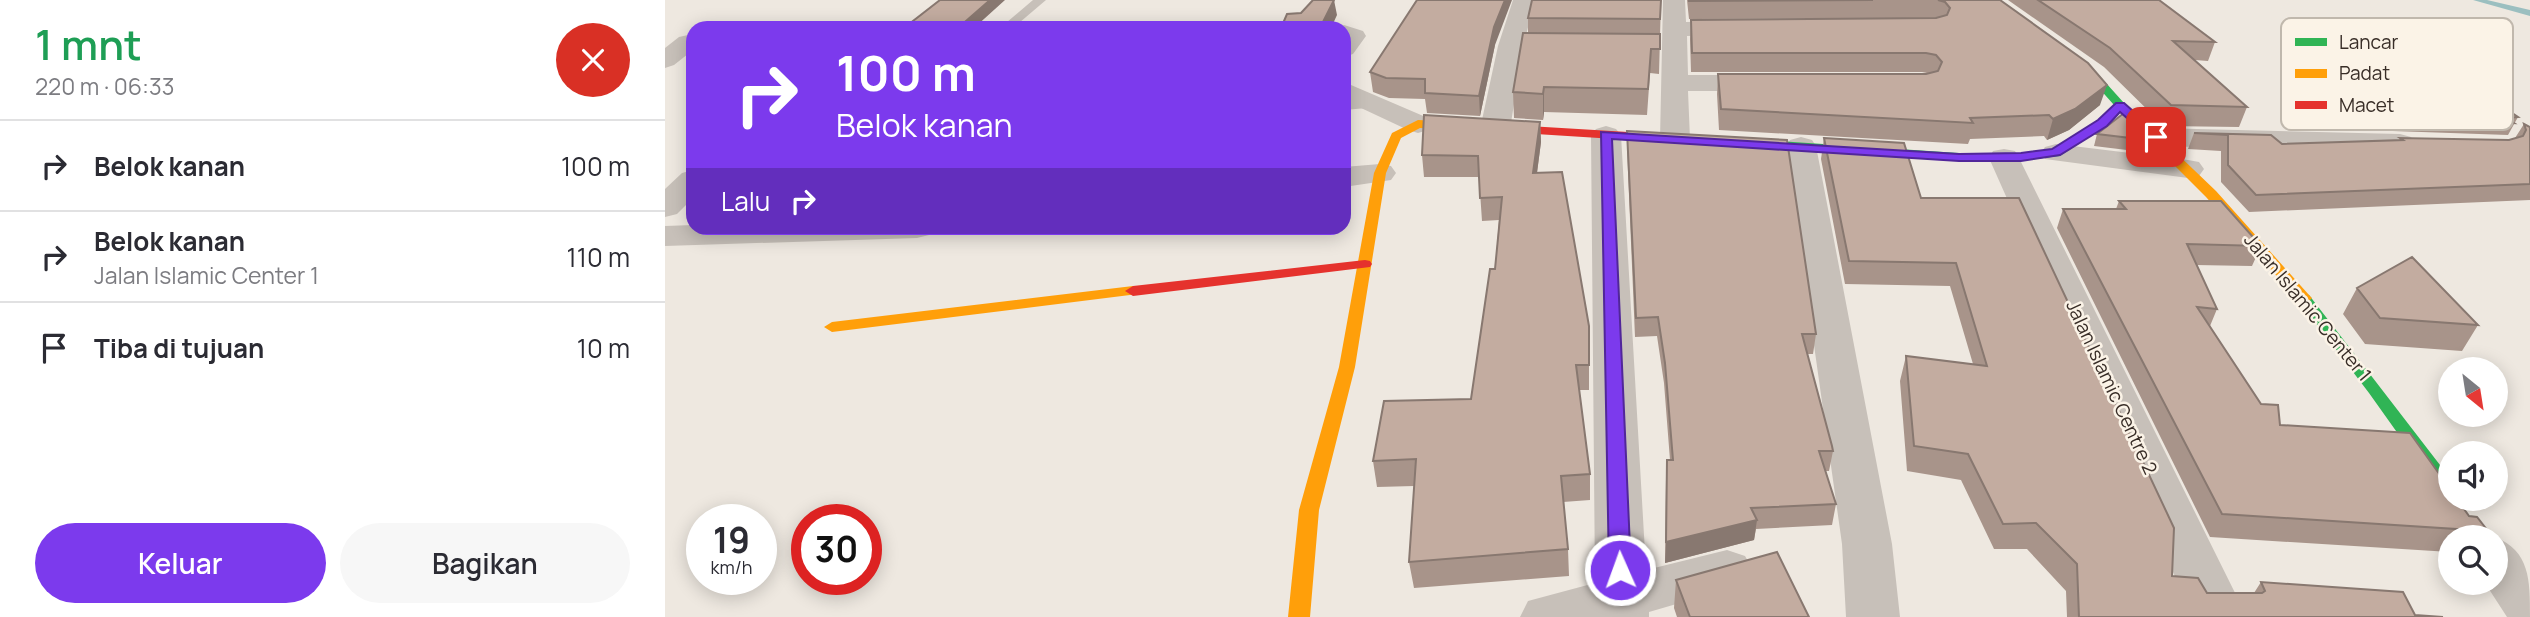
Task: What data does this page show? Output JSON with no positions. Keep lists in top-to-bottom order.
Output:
{
  "streets": {
    "street": ["Jalan Islamic Center 1", "Jalan Islamic Centre 2"]
  },
  "legend": ["Lancar", "Padat", "Macet"],
  "north": "bottom right",
  "page": {
    "heading": ["1 mnt", "220 m · 06:33"],
    "turn": ["100 m", "Belok kanan"],
    "list": [
      {
        "name": "Belok kanan",
        "value": "100 m"
      },
      {
        "name": "Belok kanan",
        "note": "Jalan Islamic Center 1",
        "value": "110 m"
      },
      {
        "name": "Tiba di tujuan",
        "value": "10 m"
      }
    ],
    "then": "Lalu",
    "speed": "19 km/h",
    "limit": "30",
    "buttons": ["Keluar", "Bagikan"]
  }
}
